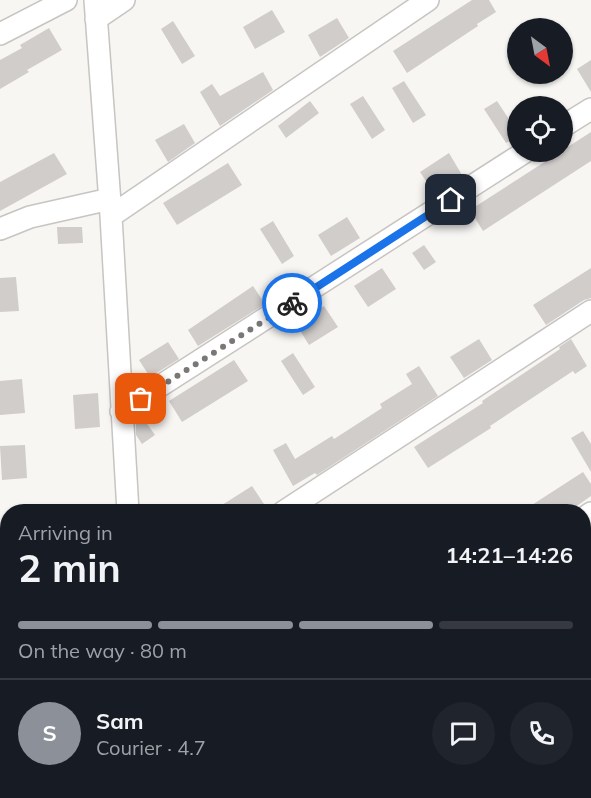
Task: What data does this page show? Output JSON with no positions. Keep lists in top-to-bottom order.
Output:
{
  "north": "bottom right",
  "page": {
    "heading": ["2 min", "Arriving in", "14:21–14:26"],
    "panel": ["Sam", "Courier · 4.7"],
    "bar": "On the way · 80 m",
    "round": "S"
  }
}
